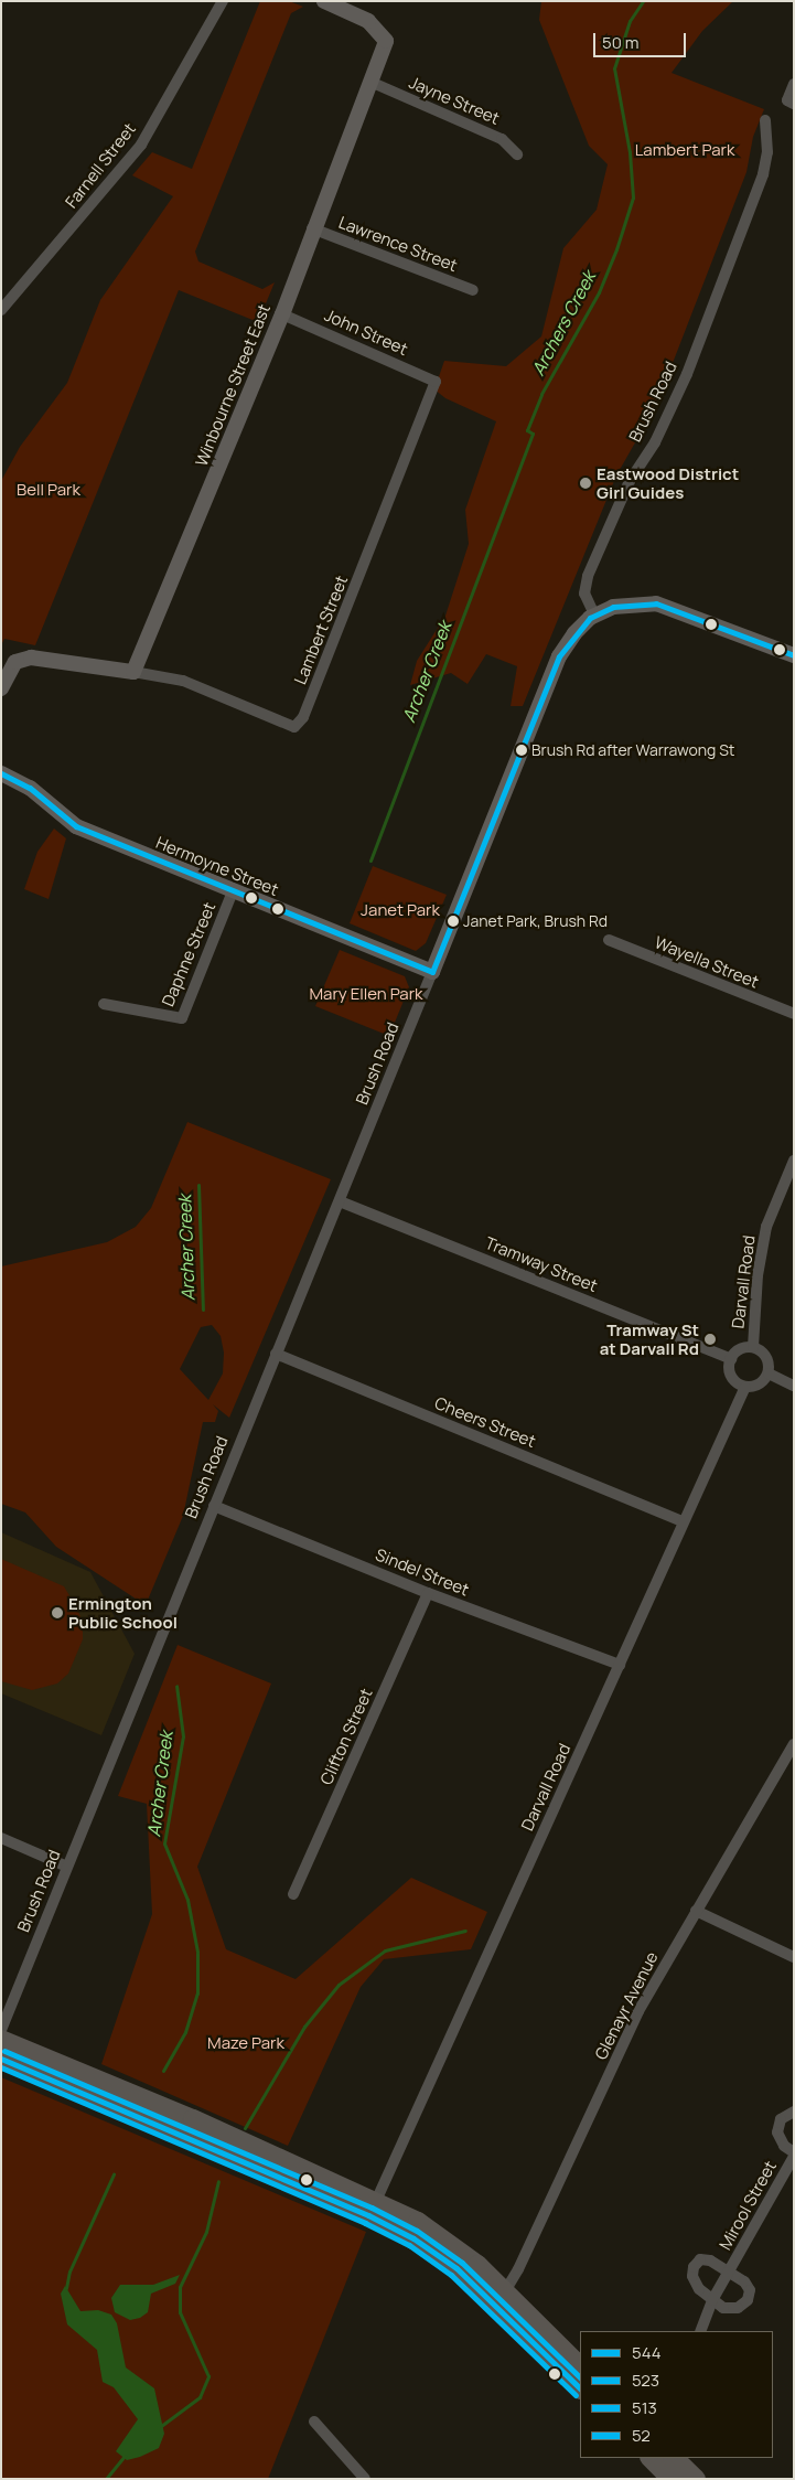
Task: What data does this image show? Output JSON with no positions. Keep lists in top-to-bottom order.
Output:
{
  "streets": {
    "street": [
      "Jayne Street",
      "Farnell Street",
      "Lawrence Street",
      "John Street",
      "Winbourne Street East",
      "Brush Road",
      "Lambert Street",
      "Hermoyne Street",
      "Daphne Street",
      "Wayella Street",
      "Tramway Street",
      "Darvall Road",
      "Cheers Street",
      "Sindel Street",
      "Clifton Street",
      "Glenayr Avenue",
      "Mirool Street"
    ]
  },
  "crossings": [
    ["Jayne Street", "Winbourne Street East"],
    ["Lawrence Street", "Winbourne Street East"],
    ["John Street", "Winbourne Street East"],
    ["John Street", "Lambert Street"],
    ["Winbourne Street East", "Lambert Street"],
    ["Brush Road", "Hermoyne Street"],
    ["Brush Road", "Tramway Street"],
    ["Brush Road", "Cheers Street"],
    ["Brush Road", "Sindel Street"],
    ["Hermoyne Street", "Daphne Street"],
    ["Tramway Street", "Darvall Road"],
    ["Darvall Road", "Cheers Street"],
    ["Darvall Road", "Sindel Street"],
    ["Sindel Street", "Clifton Street"]
  ],
  "water": ["Archers Creek", "Archer Creek"],
  "parks": [
    "Lambert Park",
    "Bell Park",
    "Janet Park",
    "Mary Ellen Park",
    "Maze Park"
  ],
  "places": [
    "Eastwood District Girl Guides",
    "Brush Rd after Warrawong St",
    "Janet Park, Brush Rd",
    "Tramway St at Darvall Rd",
    "Ermington Public School"
  ],
  "lines": [
    "transit line 544",
    "transit line 52",
    "transit line 523",
    "transit line 513"
  ],
  "legend": [
    "544",
    "523",
    "513",
    "52"
  ],
  "scale_bar": "50 m"
}
